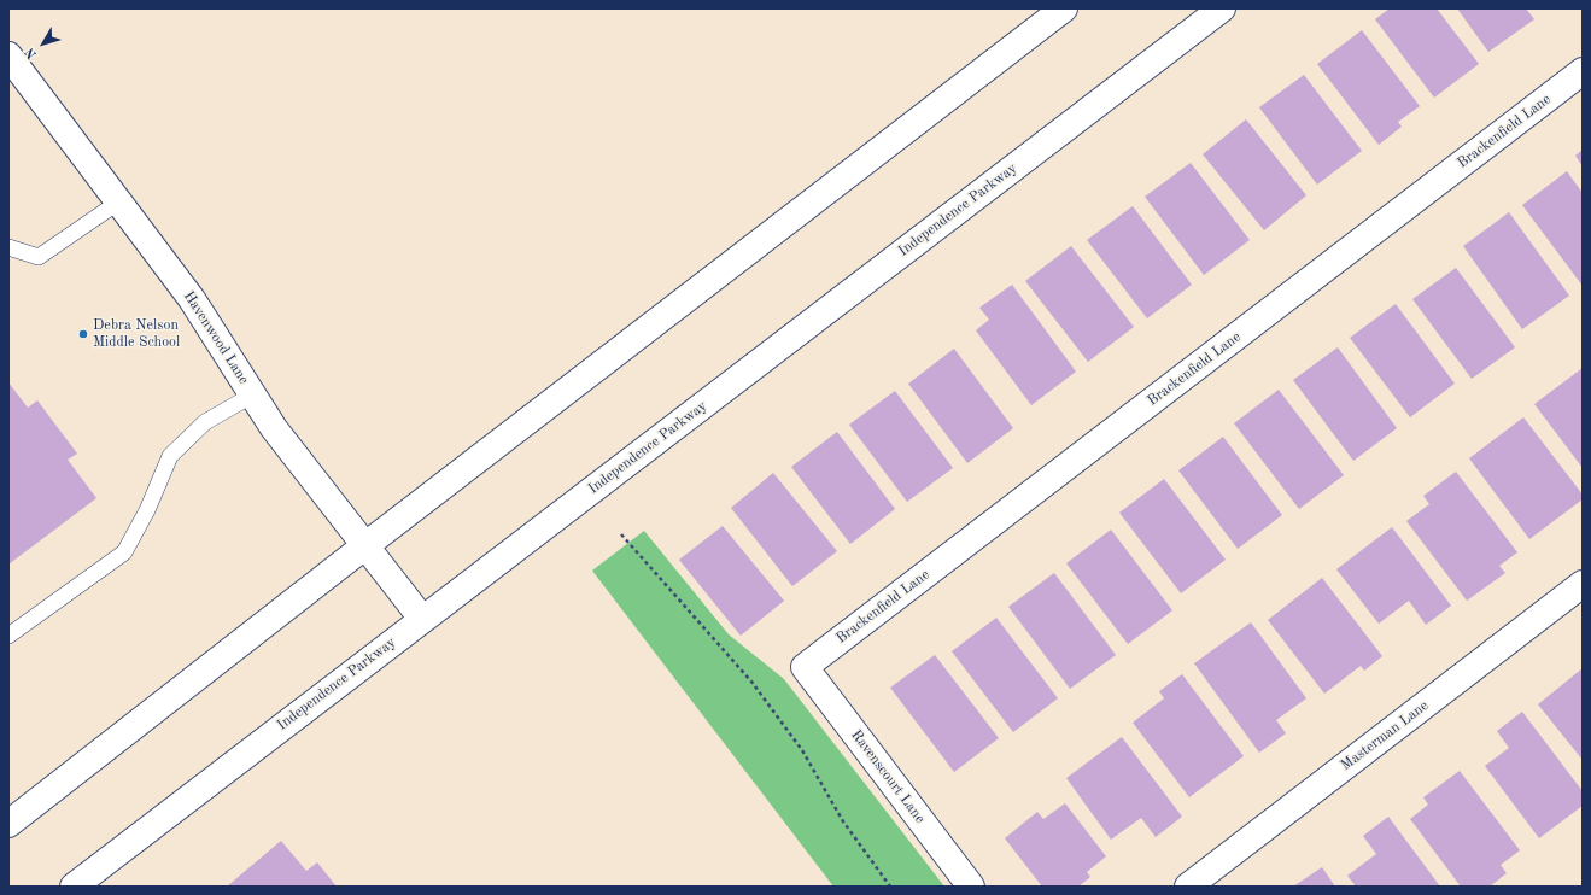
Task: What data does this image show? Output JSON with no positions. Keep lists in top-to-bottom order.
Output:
{
  "streets": {
    "main road": [
      "Brackenfield Lane",
      "Independence Parkway",
      "Havenwood Lane",
      "Masterman Lane",
      "Ravenscourt Lane"
    ]
  },
  "crossings": [
    ["Brackenfield Lane", "Ravenscourt Lane"],
    ["Independence Parkway", "Havenwood Lane"]
  ],
  "places": ["Debra Nelson Middle School"],
  "north": "bottom left"
}
